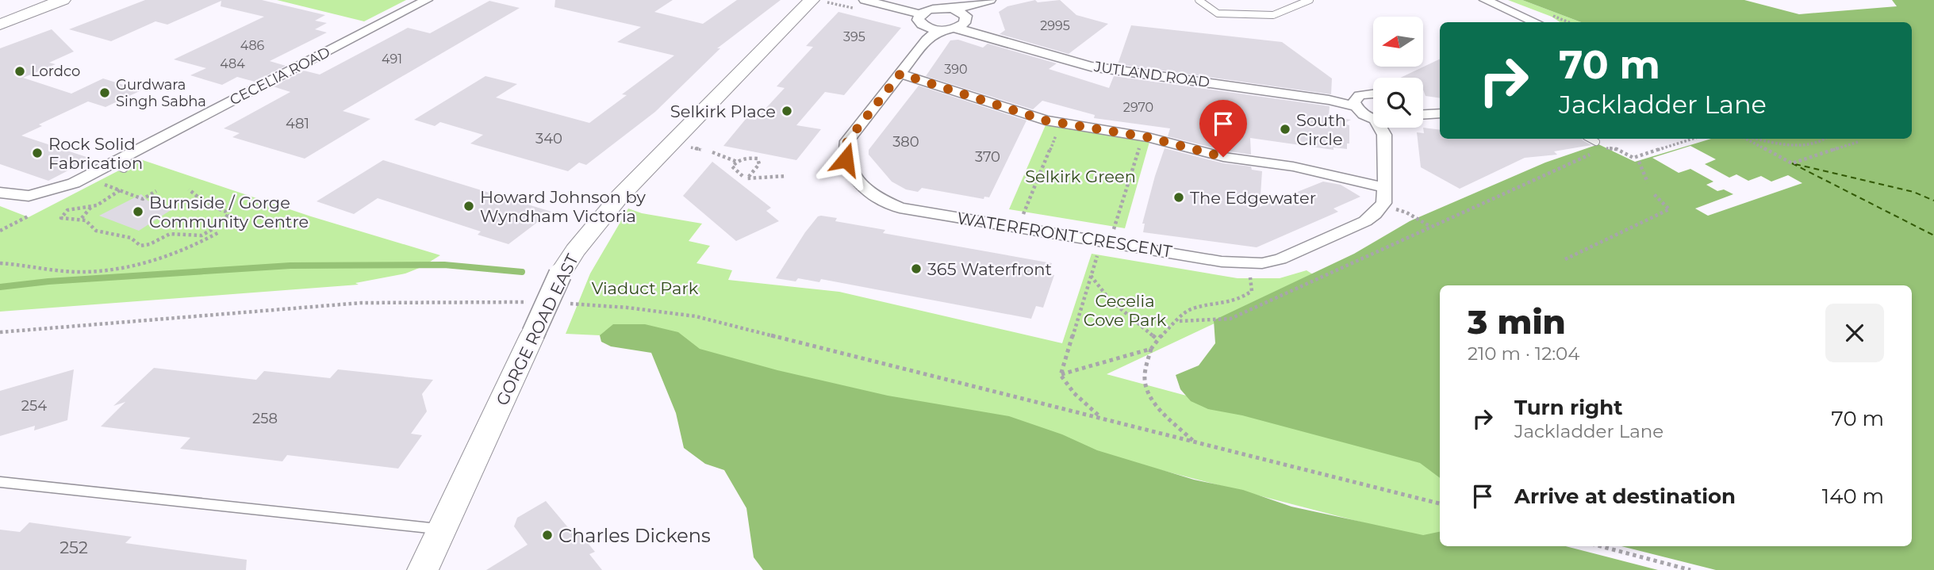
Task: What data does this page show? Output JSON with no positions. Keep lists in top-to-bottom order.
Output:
{
  "streets": {
    "main road": ["GORGE ROAD EAST"],
    "street": ["JUTLAND ROAD", "CECELIA ROAD", "WATERFRONT CRESCENT"]
  },
  "parks": ["Selkirk Green", "Viaduct Park", "Cecelia Cove Park"],
  "places": [
    "Lordco",
    "Gurdwara Singh Sabha",
    "Selkirk Place",
    "South Circle",
    "Rock Solid Fabrication",
    "The Edgewater",
    "Howard Johnson by Wyndham Victoria",
    "Burnside / Gorge Community Centre",
    "365 Waterfront",
    "Charles Dickens"
  ],
  "house_numbers": [
    "2995",
    "395",
    "486",
    "491",
    "484",
    "390",
    "2970",
    "481",
    "340",
    "380",
    "370",
    "254",
    "258",
    "252"
  ],
  "north": "left",
  "page": {
    "turn": ["70 m", "Jackladder Lane"],
    "heading": ["3 min", "210 m · 12:04"],
    "list": [
      {
        "name": "Turn right",
        "note": "Jackladder Lane",
        "value": "70 m"
      },
      {
        "name": "Arrive at destination",
        "value": "140 m"
      }
    ]
  }
}
